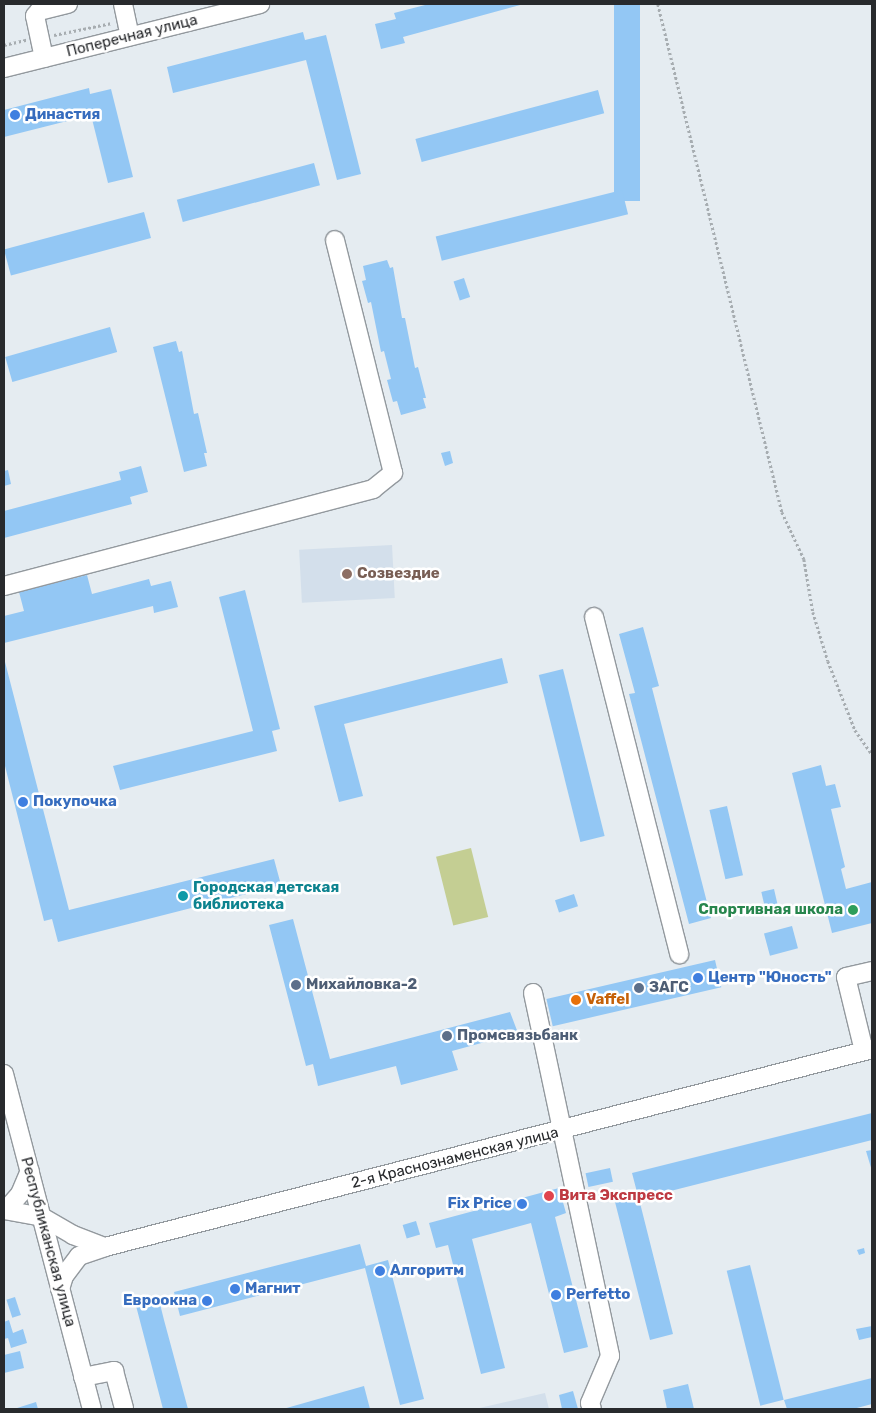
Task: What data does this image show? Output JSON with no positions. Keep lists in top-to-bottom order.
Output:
{
  "streets": {
    "street": ["Поперечная улица", "2-я Краснознаменская улица", "Республиканская улица"]
  },
  "crossings": [
    ["2-я Краснознаменская улица", "Республиканская улица"]
  ],
  "places": [
    "Династия",
    "Созвездие",
    "Покупочка",
    "Городская детская библиотека",
    "Спортивная школа",
    "Центр \"Юность\"",
    "Михайловка-2",
    "ЗАГС",
    "Vaffel",
    "Промсвязьбанк",
    "Вита Экспресс",
    "Fix Price",
    "Алгоритм",
    "Магнит",
    "Perfetto",
    "Евроокна"
  ]
}
